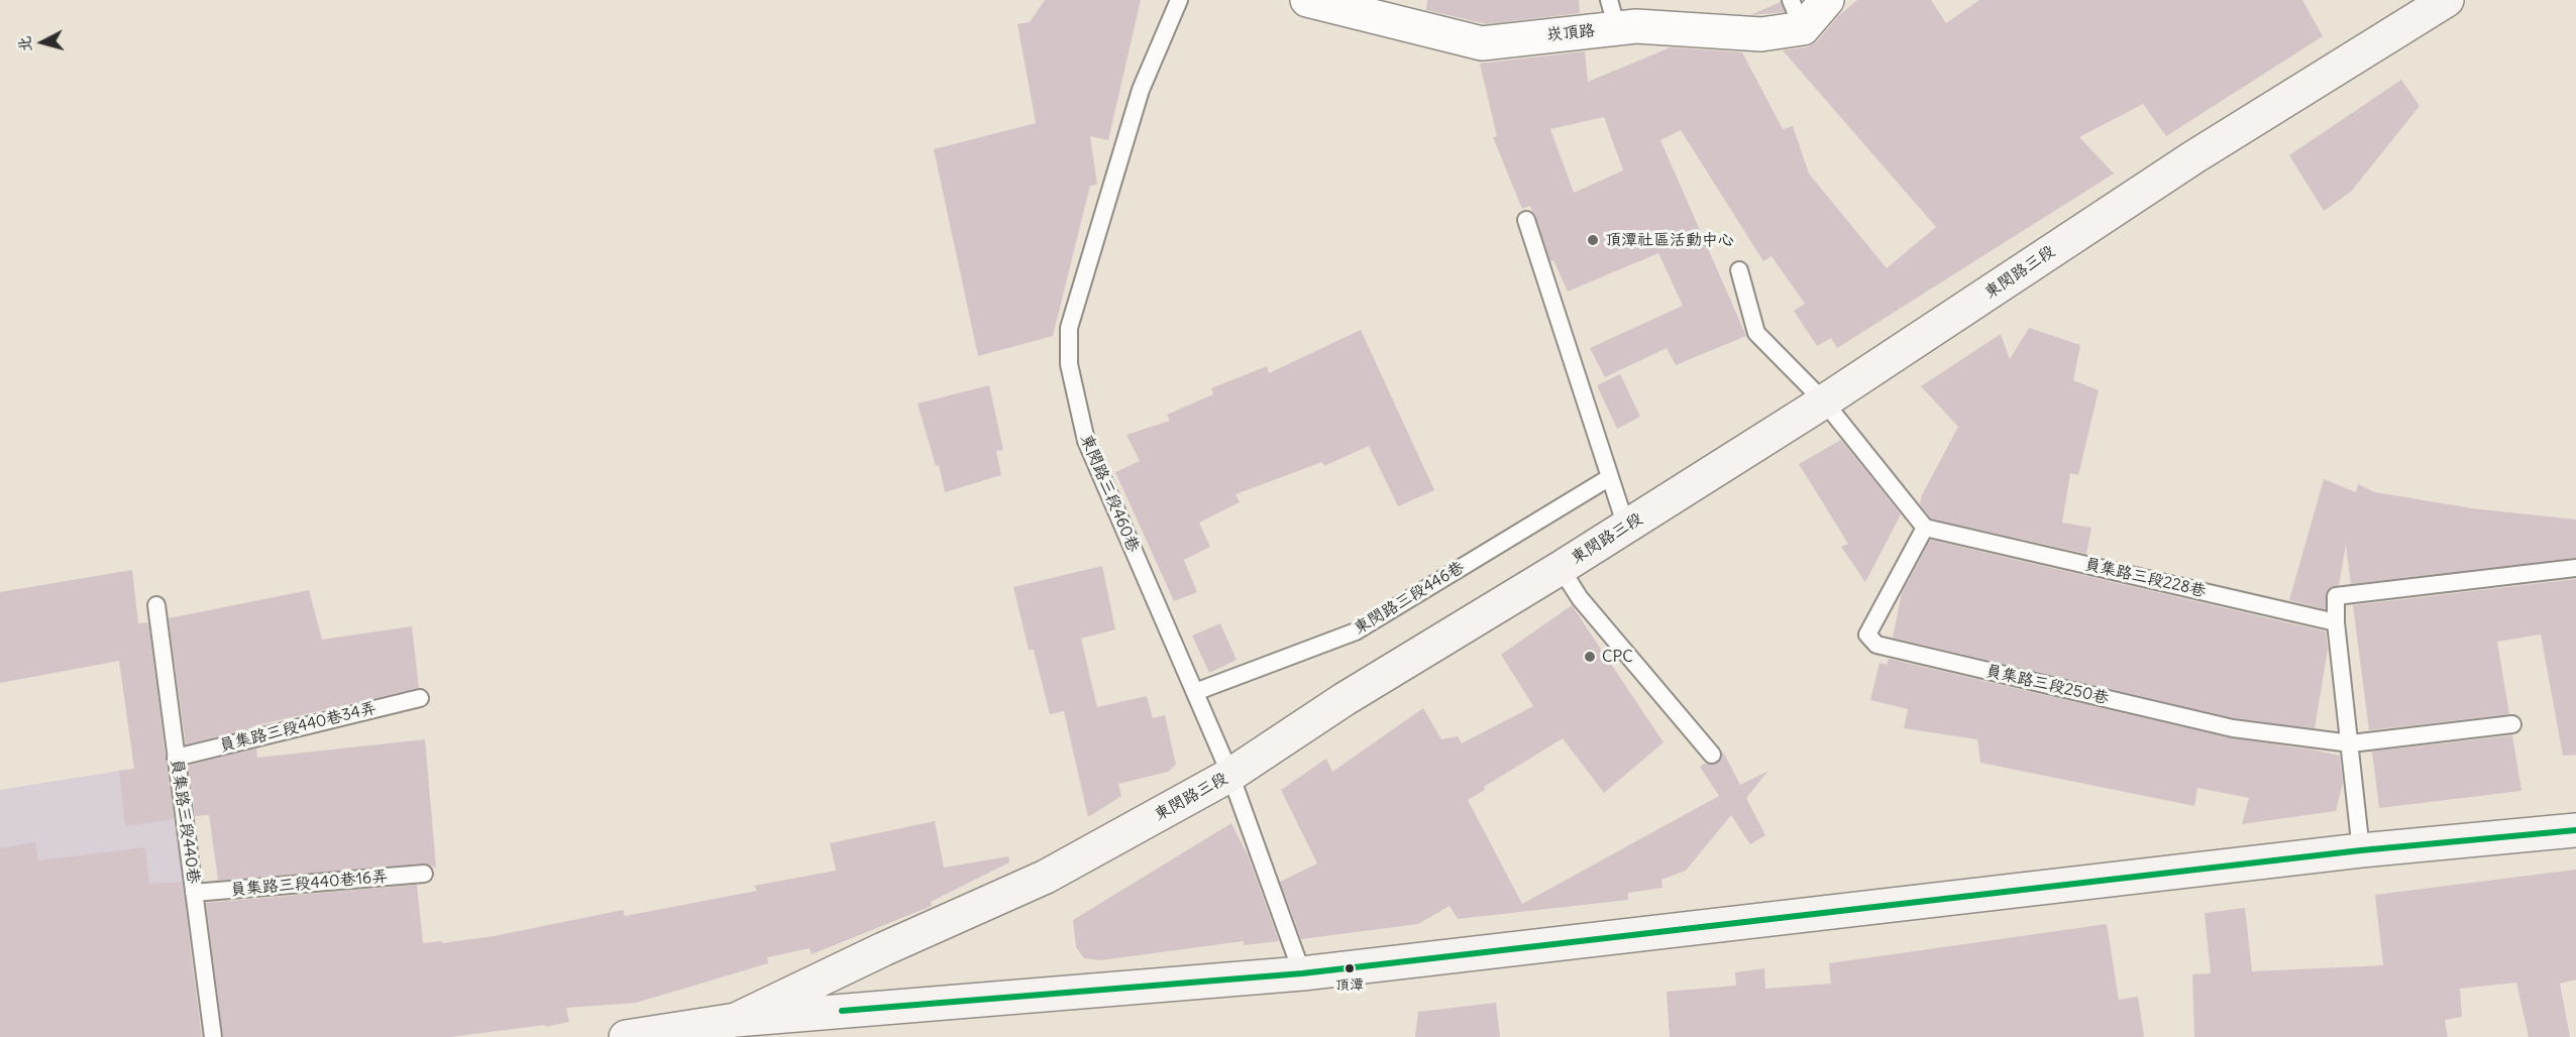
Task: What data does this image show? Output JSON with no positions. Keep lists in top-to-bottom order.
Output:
{
  "streets": {
    "main road": ["東閔路三段"],
    "street": ["崁頂路"],
    "lane": [
      "東閔路三段460巷",
      "員集路三段228巷",
      "東閔路三段446巷",
      "員集路三段250巷",
      "員集路三段440巷34弄",
      "員集路三段440巷",
      "員集路三段440巷16弄"
    ]
  },
  "crossings": [
    ["東閔路三段", "東閔路三段460巷"],
    ["東閔路三段460巷", "東閔路三段446巷"],
    ["員集路三段228巷", "員集路三段250巷"],
    ["員集路三段440巷34弄", "員集路三段440巷"],
    ["員集路三段440巷", "員集路三段440巷16弄"]
  ],
  "places": ["頂潭社區活動中心", "CPC", "頂潭"],
  "north": "left"
}
